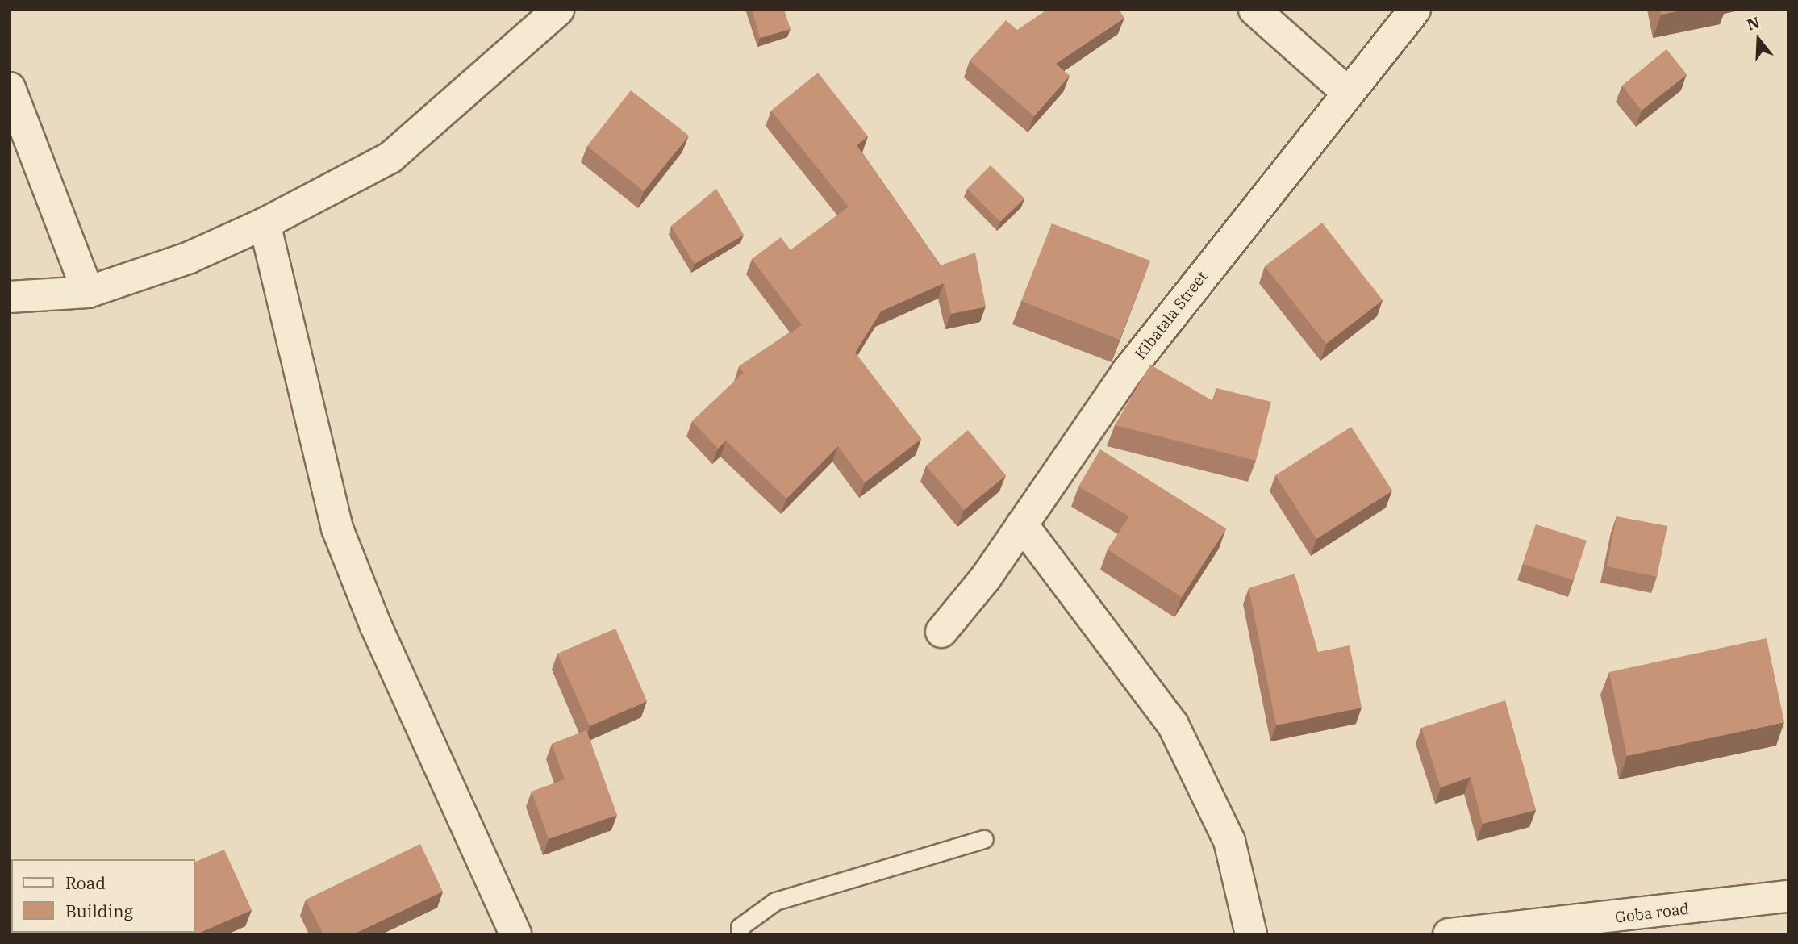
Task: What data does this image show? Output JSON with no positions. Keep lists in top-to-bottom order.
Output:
{
  "streets": {
    "street": ["Kibatala Street", "Goba road"]
  },
  "legend": ["Road", "Building"],
  "north": "top"
}
